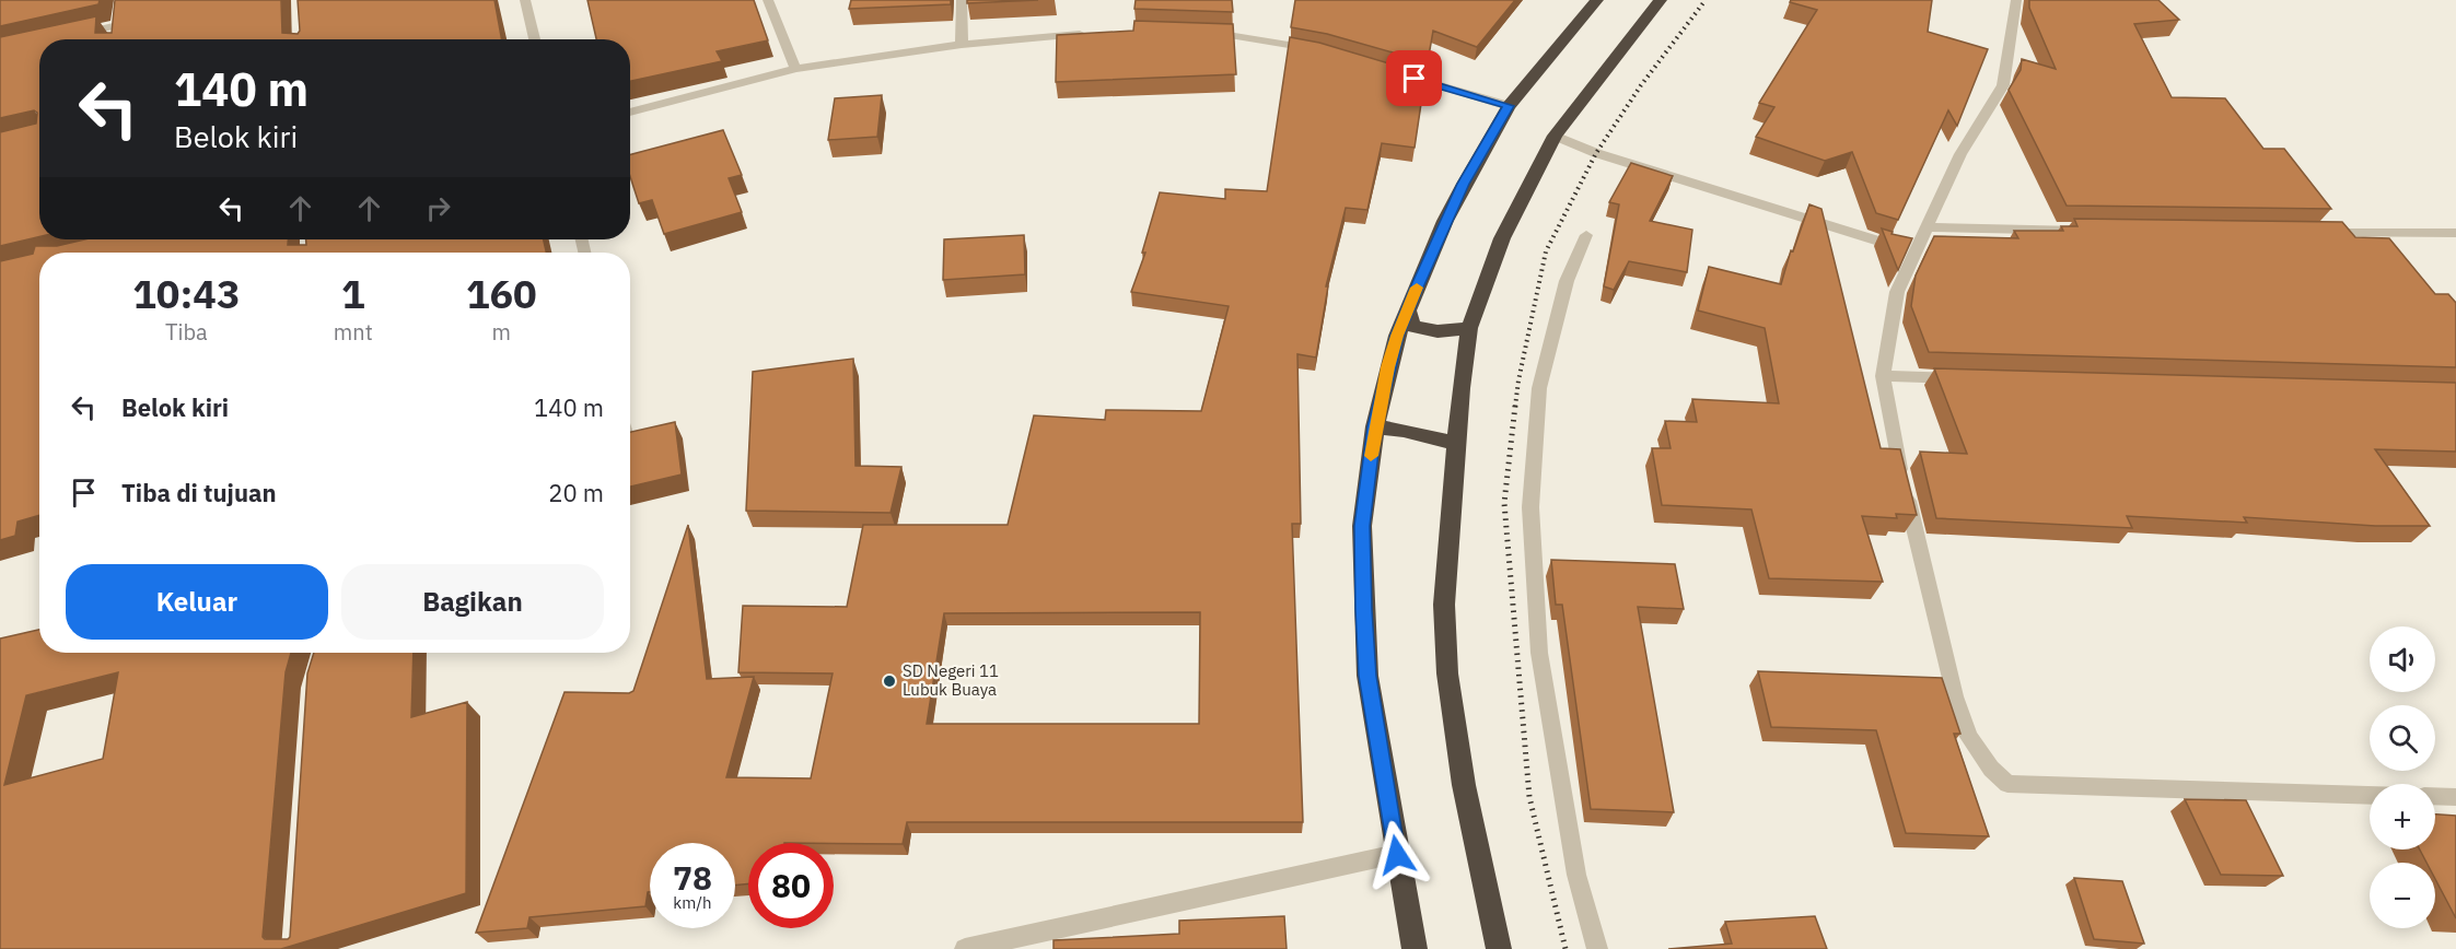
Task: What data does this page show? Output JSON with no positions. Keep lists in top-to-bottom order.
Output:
{
  "places": ["SD Negeri 11 Lubuk Buaya"],
  "page": {
    "turn": ["140 m", "Belok kiri"],
    "eta": [
      "10:43",
      "Tiba",
      "1",
      "mnt",
      "160",
      "m"
    ],
    "list": [
      {
        "name": "Belok kiri",
        "value": "140 m"
      },
      {
        "name": "Tiba di tujuan",
        "value": "20 m"
      }
    ],
    "buttons": ["Keluar", "Bagikan"],
    "map_buttons": ["+", "−"],
    "speed": "78 km/h",
    "limit": "80"
  }
}
